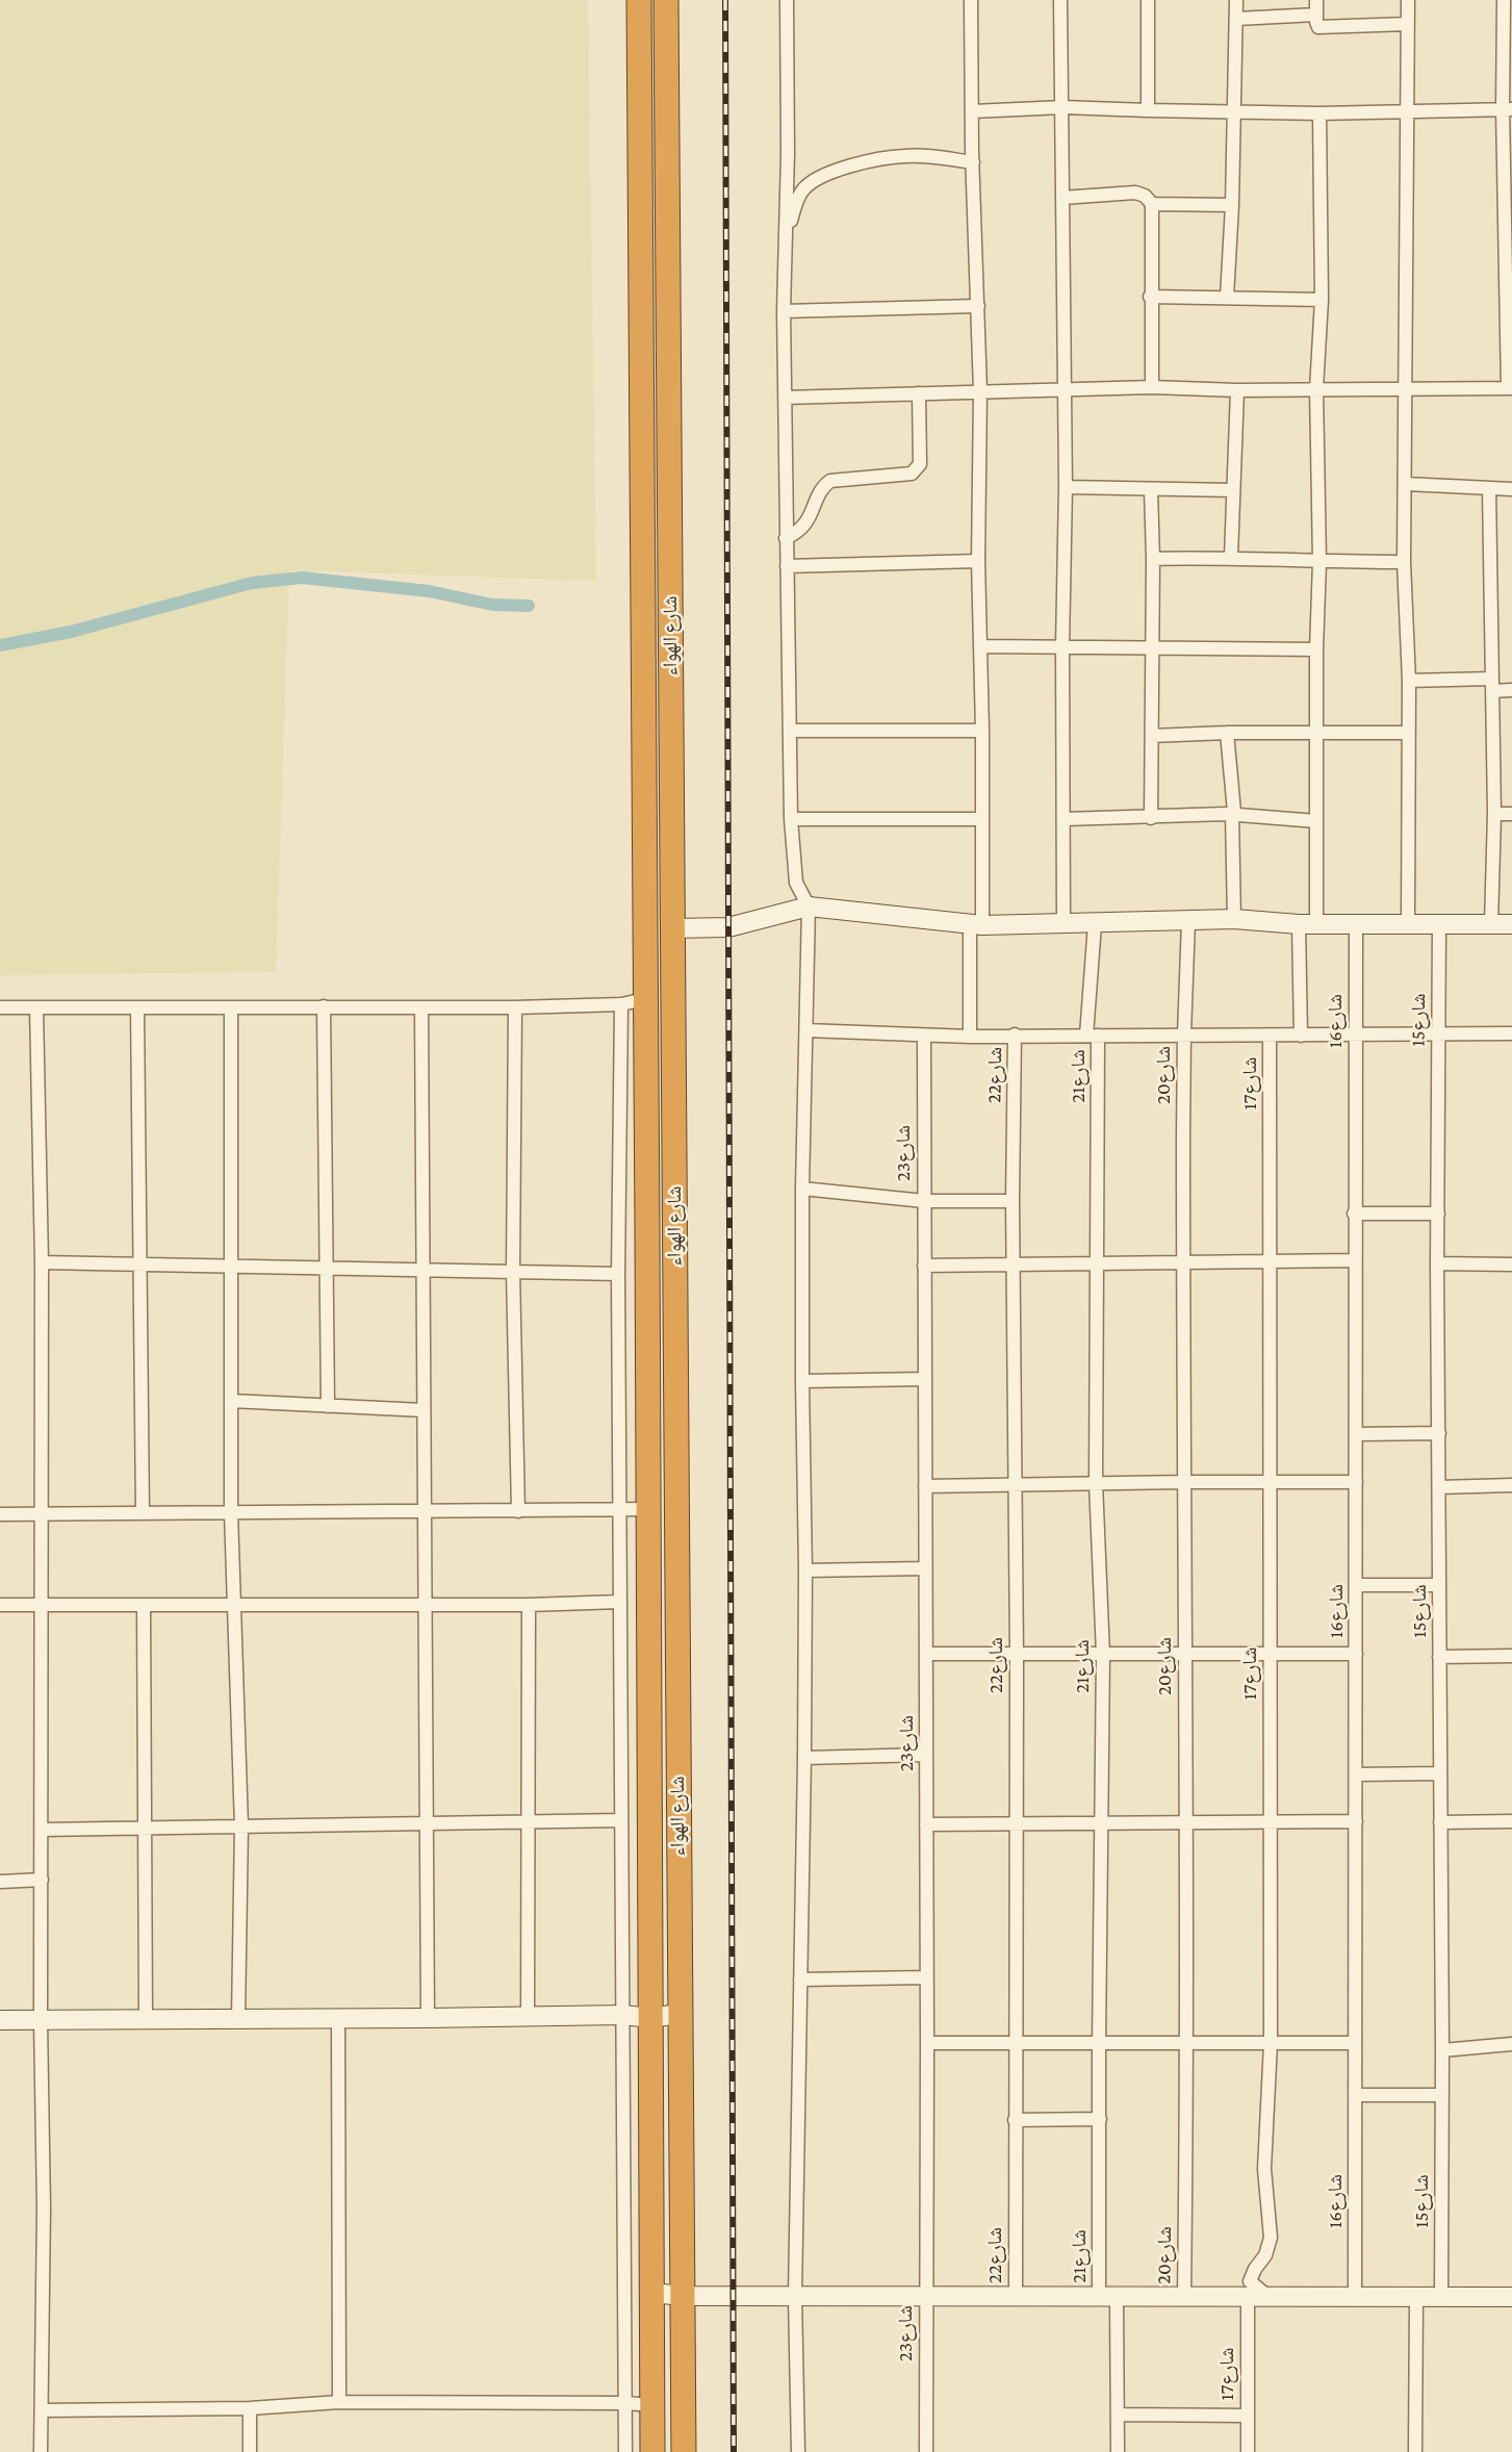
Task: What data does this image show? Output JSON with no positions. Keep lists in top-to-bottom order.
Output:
{
  "streets": {
    "highway": ["شارع الهواء"],
    "street": [
      "شارع15",
      "شارع16",
      "شارع22",
      "شارع20",
      "شارع21",
      "شارع17",
      "شارع23"
    ]
  }
}
